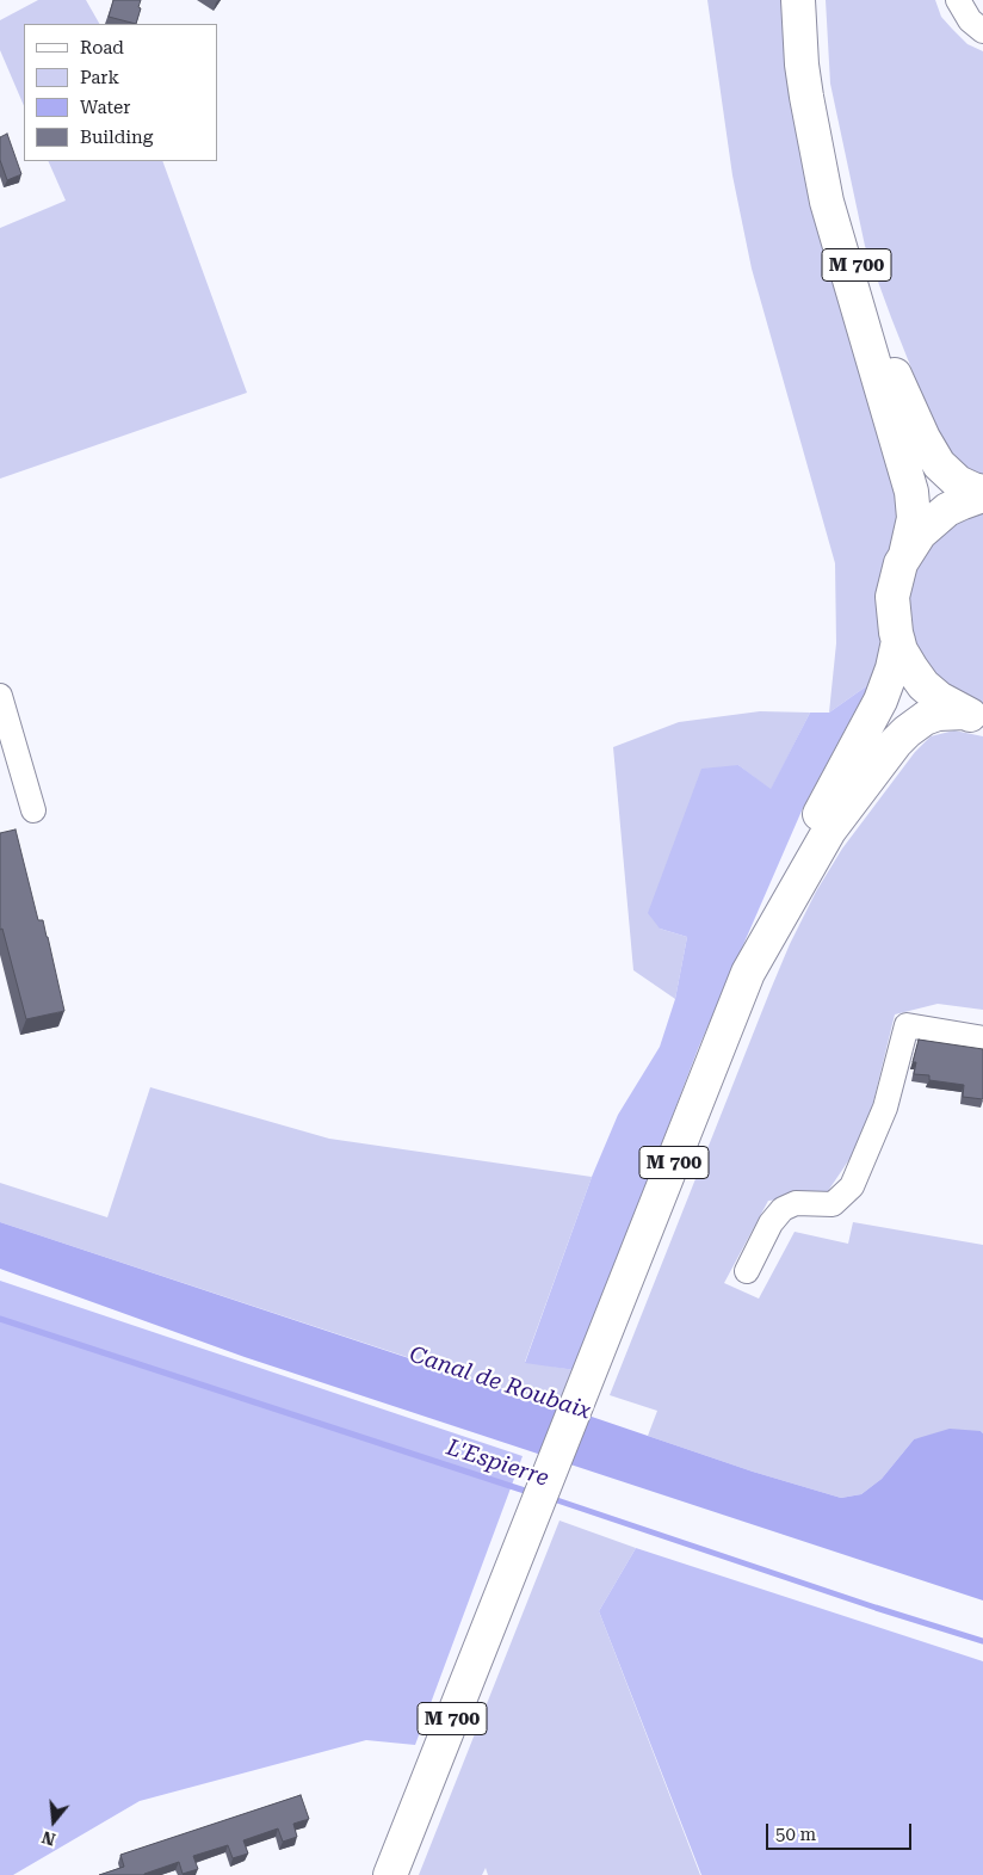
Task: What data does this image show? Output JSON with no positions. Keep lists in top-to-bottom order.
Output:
{
  "streets": {
    "highway": ["M 700"]
  },
  "water": ["Canal de Roubaix", "L'Espierre"],
  "legend": [
    "Road",
    "Park",
    "Water",
    "Building"
  ],
  "scale_bar": "50 m",
  "north": "bottom"
}
